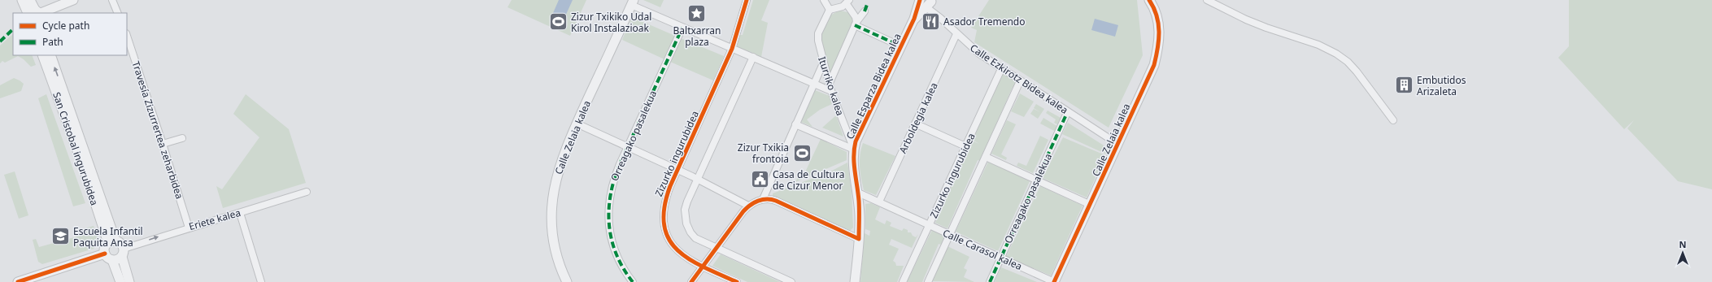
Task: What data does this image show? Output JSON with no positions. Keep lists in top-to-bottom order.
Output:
{
  "streets": {
    "street": [
      "Calle Ezkirotz Bidea kalea",
      "Iturriko kalea",
      "Calle Esparza Bidea kalea",
      "Arboldegia kalea",
      "Travesía Zizurrertea zeharbidea",
      "Orreagako pasalekua",
      "Calle Zelaia kalea",
      "San Cristobal ingurubidea",
      "Zizurko ingurubidea",
      "Eriete kalea",
      "Calle Carasol kalea"
    ]
  },
  "crossings": [
    ["Calle Ezkirotz Bidea kalea", "Calle Esparza Bidea kalea"],
    ["Calle Ezkirotz Bidea kalea", "Arboldegia kalea"],
    ["Calle Ezkirotz Bidea kalea", "Calle Zelaia kalea"],
    ["Calle Ezkirotz Bidea kalea", "Zizurko ingurubidea"],
    ["Iturriko kalea", "Calle Esparza Bidea kalea"],
    ["Calle Esparza Bidea kalea", "Calle Carasol kalea"],
    ["Arboldegia kalea", "Calle Carasol kalea"],
    ["Travesía Zizurrertea zeharbidea", "Eriete kalea"],
    ["Orreagako pasalekua", "Calle Carasol kalea"],
    ["Calle Zelaia kalea", "Calle Carasol kalea"],
    ["San Cristobal ingurubidea", "Eriete kalea"],
    ["Zizurko ingurubidea", "Calle Carasol kalea"]
  ],
  "one_way": ["Eriete kalea"],
  "places": {
    "place": ["Baltxarran plaza"],
    "restaurant": ["Asador Tremendo"],
    "sports": ["Zizur Txikiko Udal Kirol Instalazioak", "Zizur Txikia frontoia"],
    "building": ["Embutidos Arizaleta"],
    "public building": ["Casa de Cultura de Cizur Menor"],
    "school or university": ["Escuela Infantil Paquita Ansa"]
  },
  "legend": ["Cycle path", "Path"],
  "north": "top"
}
